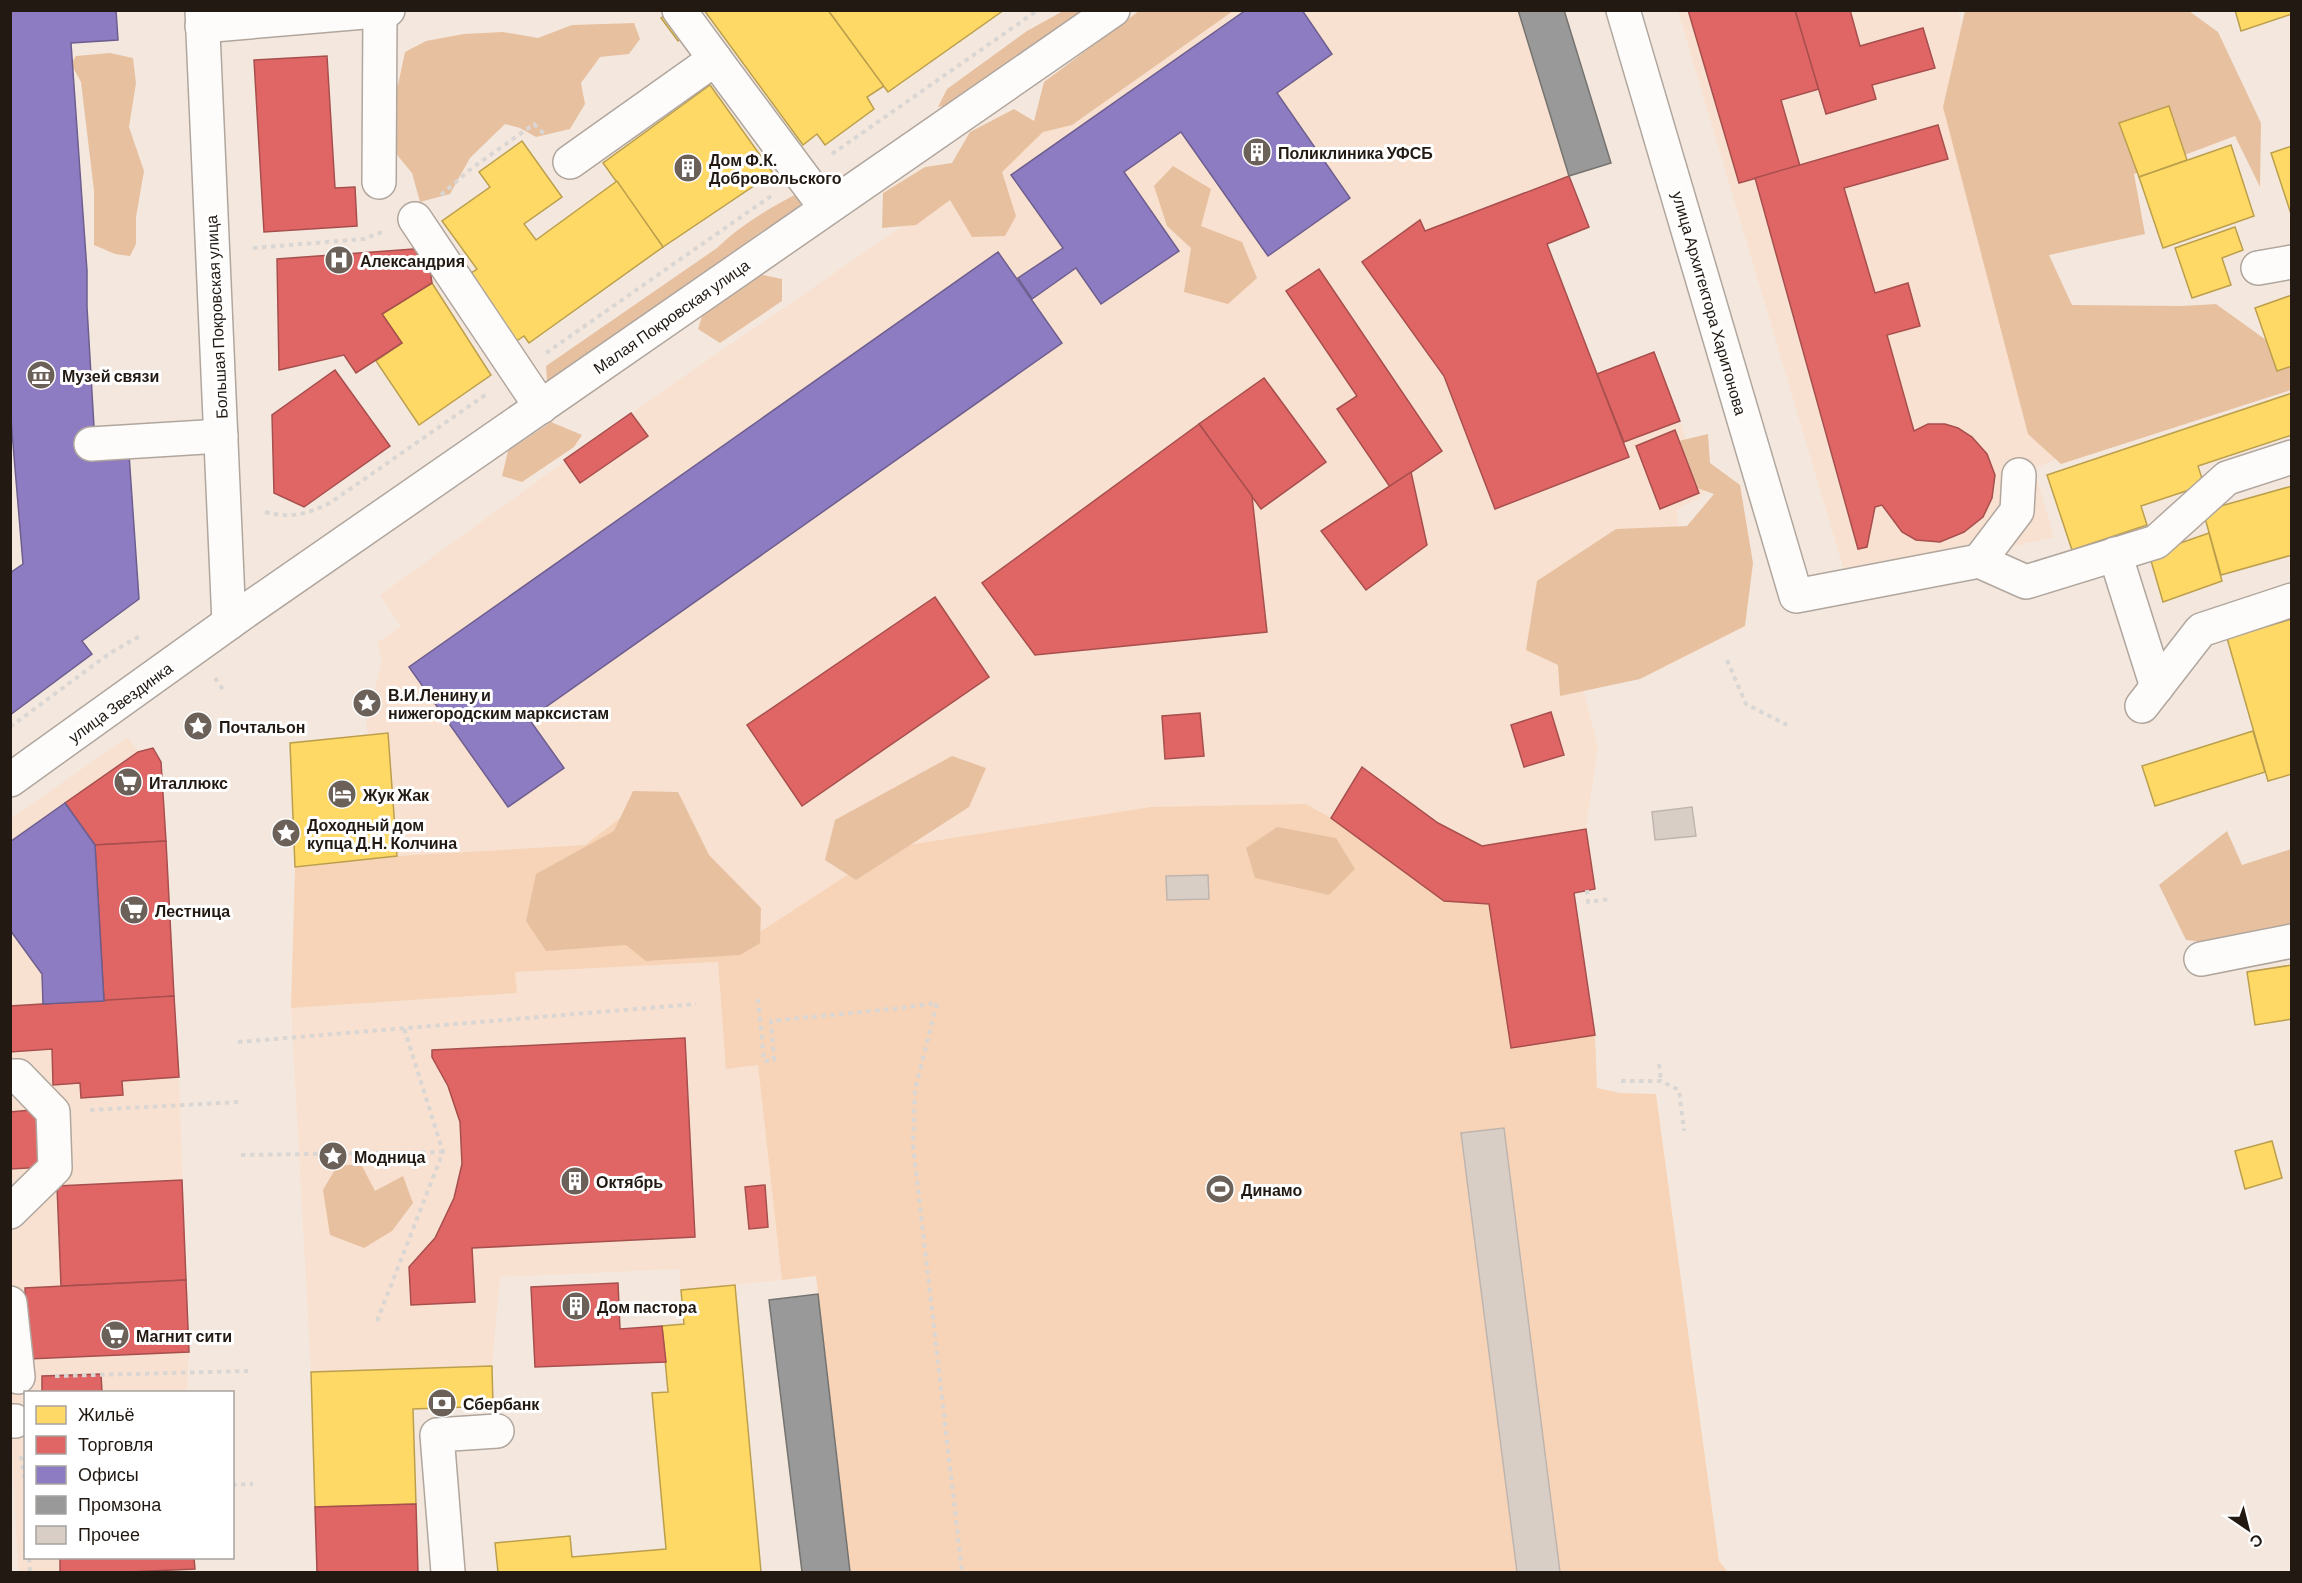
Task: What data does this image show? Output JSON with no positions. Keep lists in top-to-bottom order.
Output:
{
  "streets": {
    "street": [
      "улица Архитектора Харитонова",
      "Малая Покровская улица",
      "Большая Покровская улица",
      "улица Звездинка"
    ]
  },
  "crossings": [
    ["Малая Покровская улица", "Большая Покровская улица"],
    ["Малая Покровская улица", "улица Звездинка"],
    ["Большая Покровская улица", "улица Звездинка"]
  ],
  "places": {
    "building": [
      "Поликлиника УФСБ",
      "Дом Ф.К. Добровольского",
      "Октябрь",
      "Дом пастора"
    ],
    "hospital": ["Александрия"],
    "museum": ["Музей связи"],
    "place": [
      "В.И.Ленину и нижегородским марксистам",
      "Почтальон",
      "Доходный дом купца Д.Н. Колчина",
      "Модница"
    ],
    "supermarket": ["Италлюкс", "Лестница", "Магнит сити"],
    "hotel": ["Жук Жак"],
    "sports": ["Динамо"],
    "bank": ["Сбербанк"]
  },
  "legend": [
    "Жильё",
    "Торговля",
    "Офисы",
    "Промзона",
    "Прочее"
  ],
  "north": "bottom right"
}
